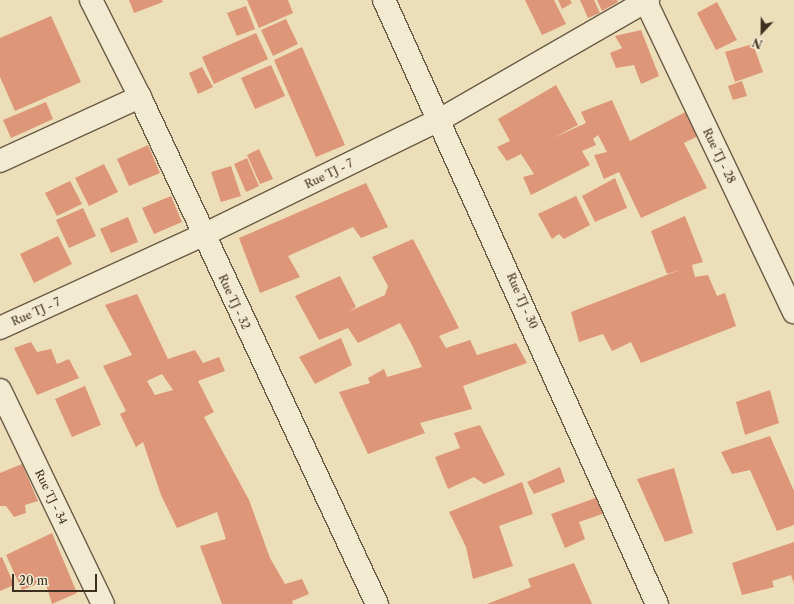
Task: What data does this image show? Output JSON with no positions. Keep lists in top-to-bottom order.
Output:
{
  "streets": {
    "street": [
      "Rue TJ - 28",
      "Rue TJ - 7",
      "Rue TJ - 30",
      "Rue TJ - 32",
      "Rue TJ - 34"
    ]
  },
  "crossings": [
    ["Rue TJ - 28", "Rue TJ - 7"],
    ["Rue TJ - 7", "Rue TJ - 30"],
    ["Rue TJ - 7", "Rue TJ - 32"]
  ],
  "scale_bar": "20 m",
  "north": "bottom"
}
